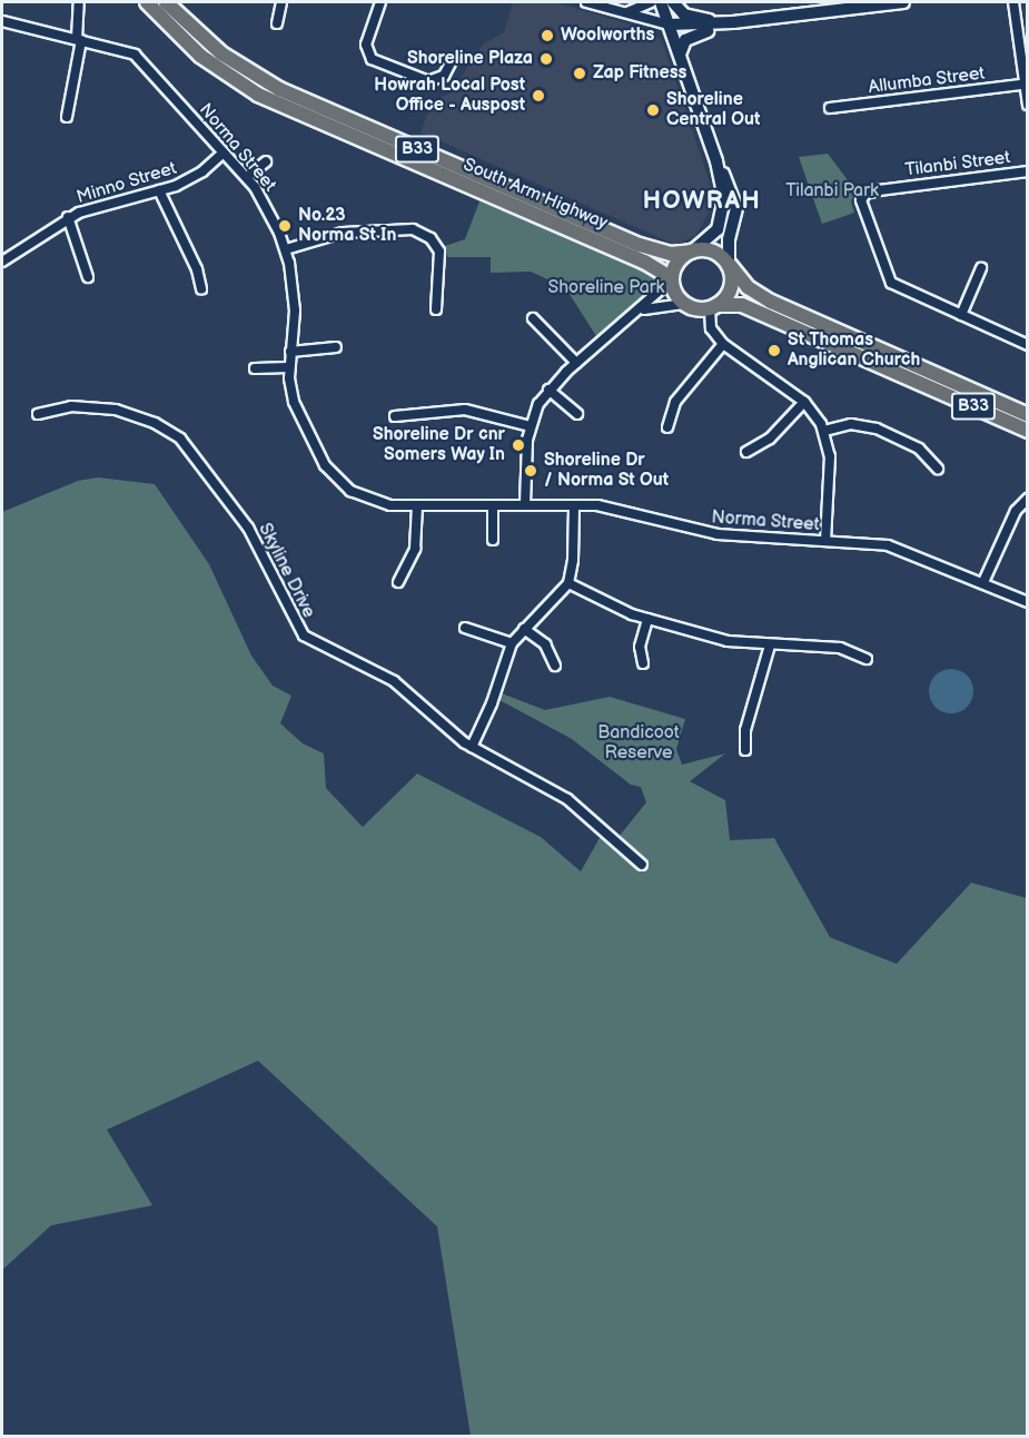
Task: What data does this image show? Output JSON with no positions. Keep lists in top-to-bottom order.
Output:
{
  "streets": {
    "main road": ["B33", "South Arm Highway"],
    "street": [
      "Allumba Street",
      "Norma Street",
      "Tilanbi Street",
      "Minno Street",
      "Skyline Drive"
    ]
  },
  "crossings": [
    ["Norma Street", "Minno Street"],
    ["B33", "South Arm Highway"]
  ],
  "districts": ["HOWRAH"],
  "parks": ["Tilanbi Park", "Shoreline Park", "Bandicoot Reserve"],
  "places": [
    "Woolworths",
    "Shoreline Plaza",
    "Zap Fitness",
    "Howrah Local Post Office - Auspost",
    "Shoreline Central Out",
    "No.23 Norma St In",
    "St Thomas Anglican Church",
    "Shoreline Dr cnr Somers Way In",
    "Shoreline Dr / Norma St Out"
  ]
}
